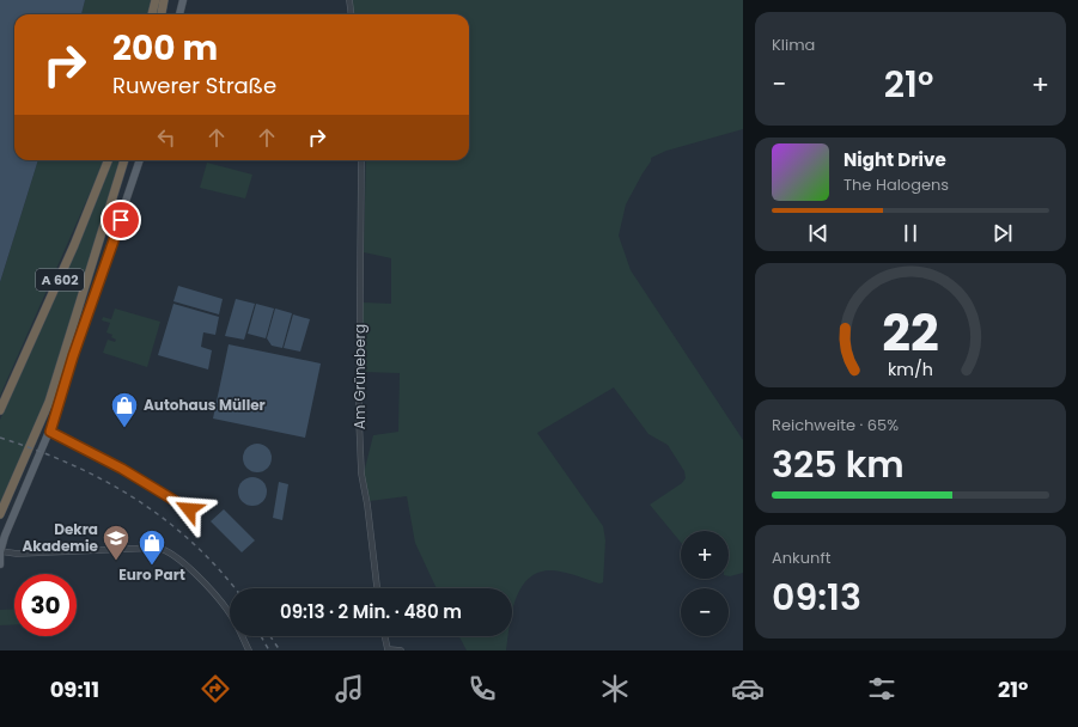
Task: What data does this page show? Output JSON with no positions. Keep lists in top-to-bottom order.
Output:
{
  "streets": {
    "highway": ["A 602"],
    "street": ["Am Grüneberg"]
  },
  "places": {
    "shop": ["Autohaus Müller", "Euro Part"],
    "school or university": ["Dekra Akademie"]
  },
  "page": {
    "tile": [
      "Klima",
      ["Reichweite · 65%", "325 km"],
      ["Ankunft", "09:13"]
    ],
    "turn": ["200 m", "Ruwerer Straße"],
    "heat": ["−", "21°", "+"],
    "song": ["Night Drive", "The Halogens"],
    "map_buttons": ["+", "−"],
    "limit": "30",
    "trip": "09:13 · 2 Min. · 480 m",
    "tabs": ["09:11", "21°"],
    "gauge": ["22", "km/h"]
  }
}
